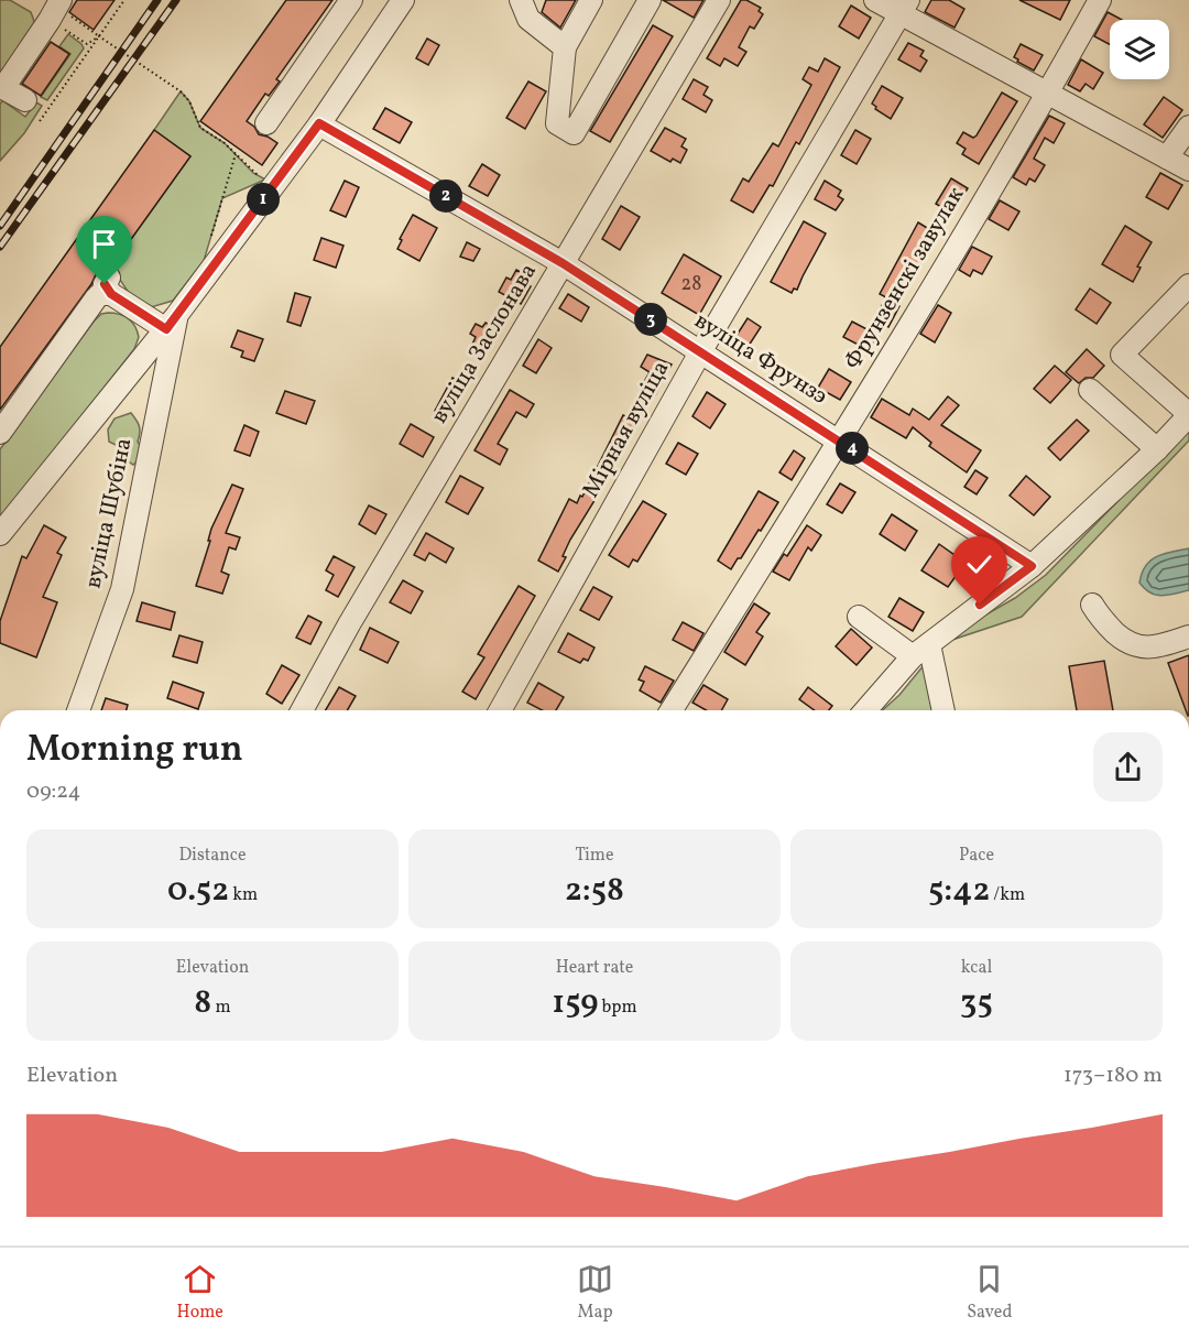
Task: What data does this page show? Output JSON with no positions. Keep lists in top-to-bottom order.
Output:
{
  "streets": {
    "street": [
      "Фрунзенскі завулак",
      "вуліца Заслонава",
      "вуліца Фрунзэ",
      "Мірная вуліца",
      "вуліца Шубіна"
    ]
  },
  "crossings": [
    ["Фрунзенскі завулак", "вуліца Фрунзэ"],
    ["вуліца Заслонава", "вуліца Фрунзэ"],
    ["вуліца Фрунзэ", "Мірная вуліца"],
    ["вуліца Фрунзэ", "вуліца Шубіна"]
  ],
  "house_numbers": ["28"],
  "page": {
    "pins": [
      "2",
      "1",
      "3",
      "4"
    ],
    "heading": ["Morning run", "09:24"],
    "stats": [
      ["Distance", "0.52 km"],
      ["Time", "2:58"],
      ["Pace", "5:42 /km"],
      ["Elevation", "8 m"],
      ["Heart rate", "159 bpm"],
      ["kcal", "35"]
    ],
    "chart": ["Elevation", "173–180 m"],
    "tabs": ["Home", "Map", "Saved"]
  }
}
